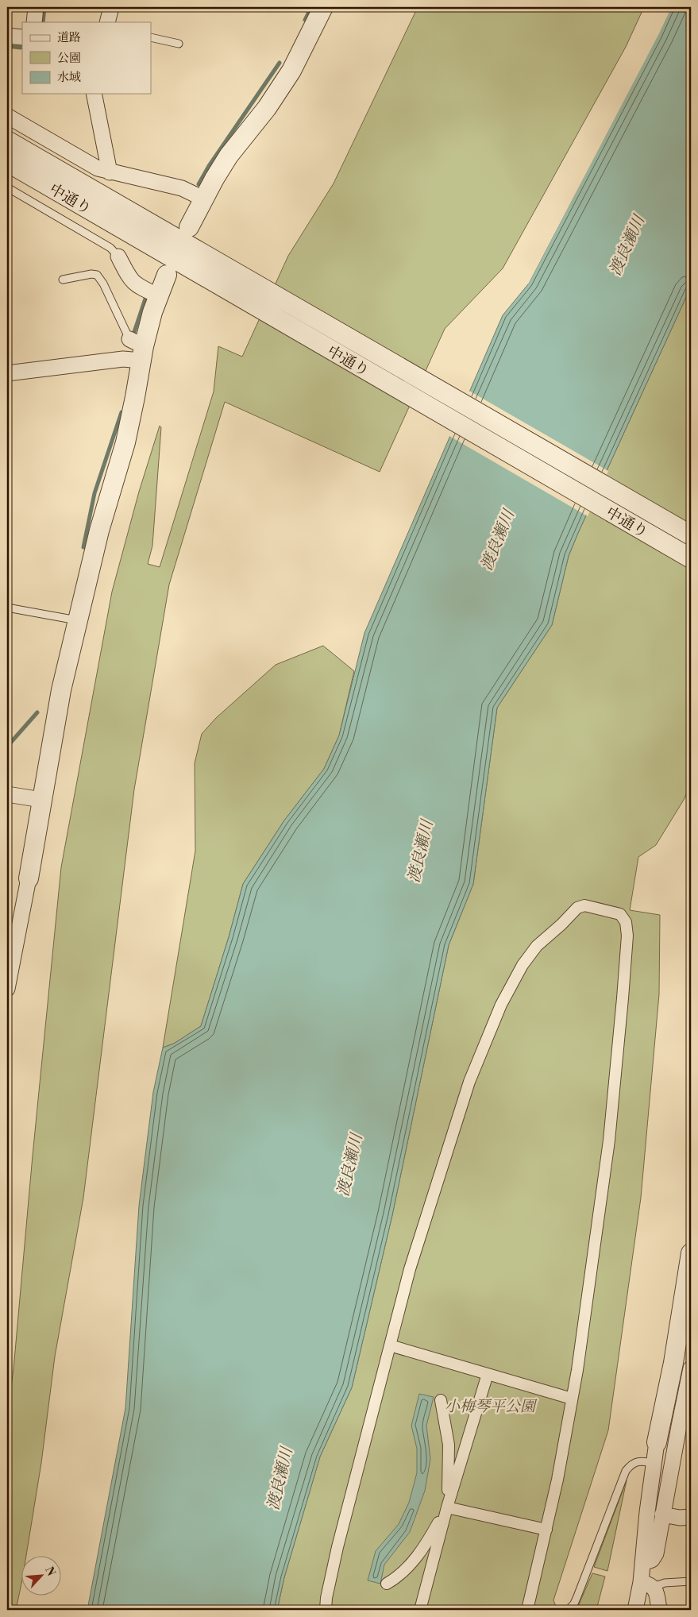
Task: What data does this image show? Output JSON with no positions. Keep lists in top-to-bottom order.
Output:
{
  "streets": {
    "street": ["中通り"]
  },
  "water": ["渡良瀬川"],
  "parks": ["小梅琴平公園"],
  "legend": ["道路", "公園", "水域"],
  "north": "top right"
}
